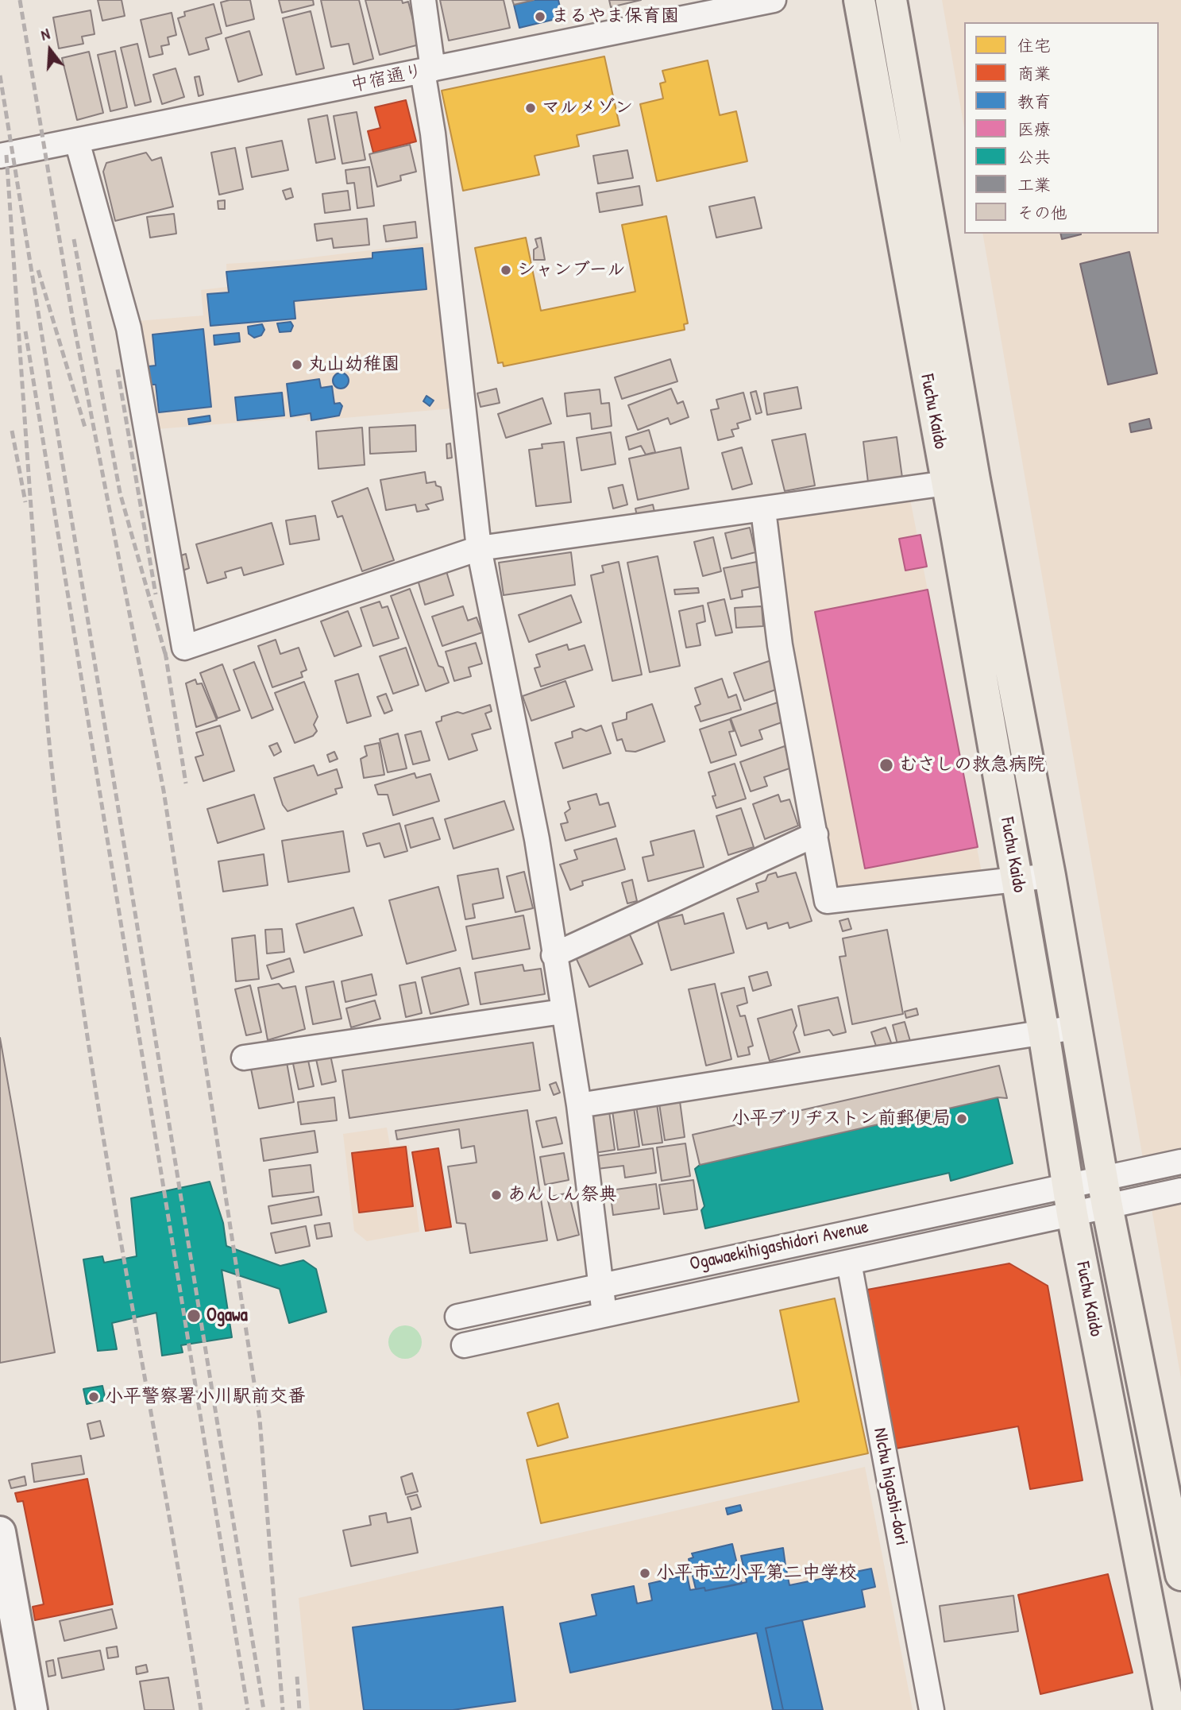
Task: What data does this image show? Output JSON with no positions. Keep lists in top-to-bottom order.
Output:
{
  "streets": {
    "main road": ["Fuchu Kaido"],
    "street": ["中宿通り", "Ogawaekihigashidori Avenue", "NIchu higashi-dori"]
  },
  "crossings": [
    ["Fuchu Kaido", "Ogawaekihigashidori Avenue"],
    ["Ogawaekihigashidori Avenue", "NIchu higashi-dori"]
  ],
  "places": [
    "まるやま保育園",
    "マルメゾン",
    "シャンブール",
    "丸山幼稚園",
    "むさしの救急病院",
    "小平ブリヂストン前郵便局",
    "あんしん祭典",
    "Ogawa",
    "小平警察署小川駅前交番",
    "小平市立小平第二中学校"
  ],
  "legend": [
    "住宅",
    "商業",
    "教育",
    "医療",
    "公共",
    "工業",
    "その他"
  ],
  "north": "top"
}
